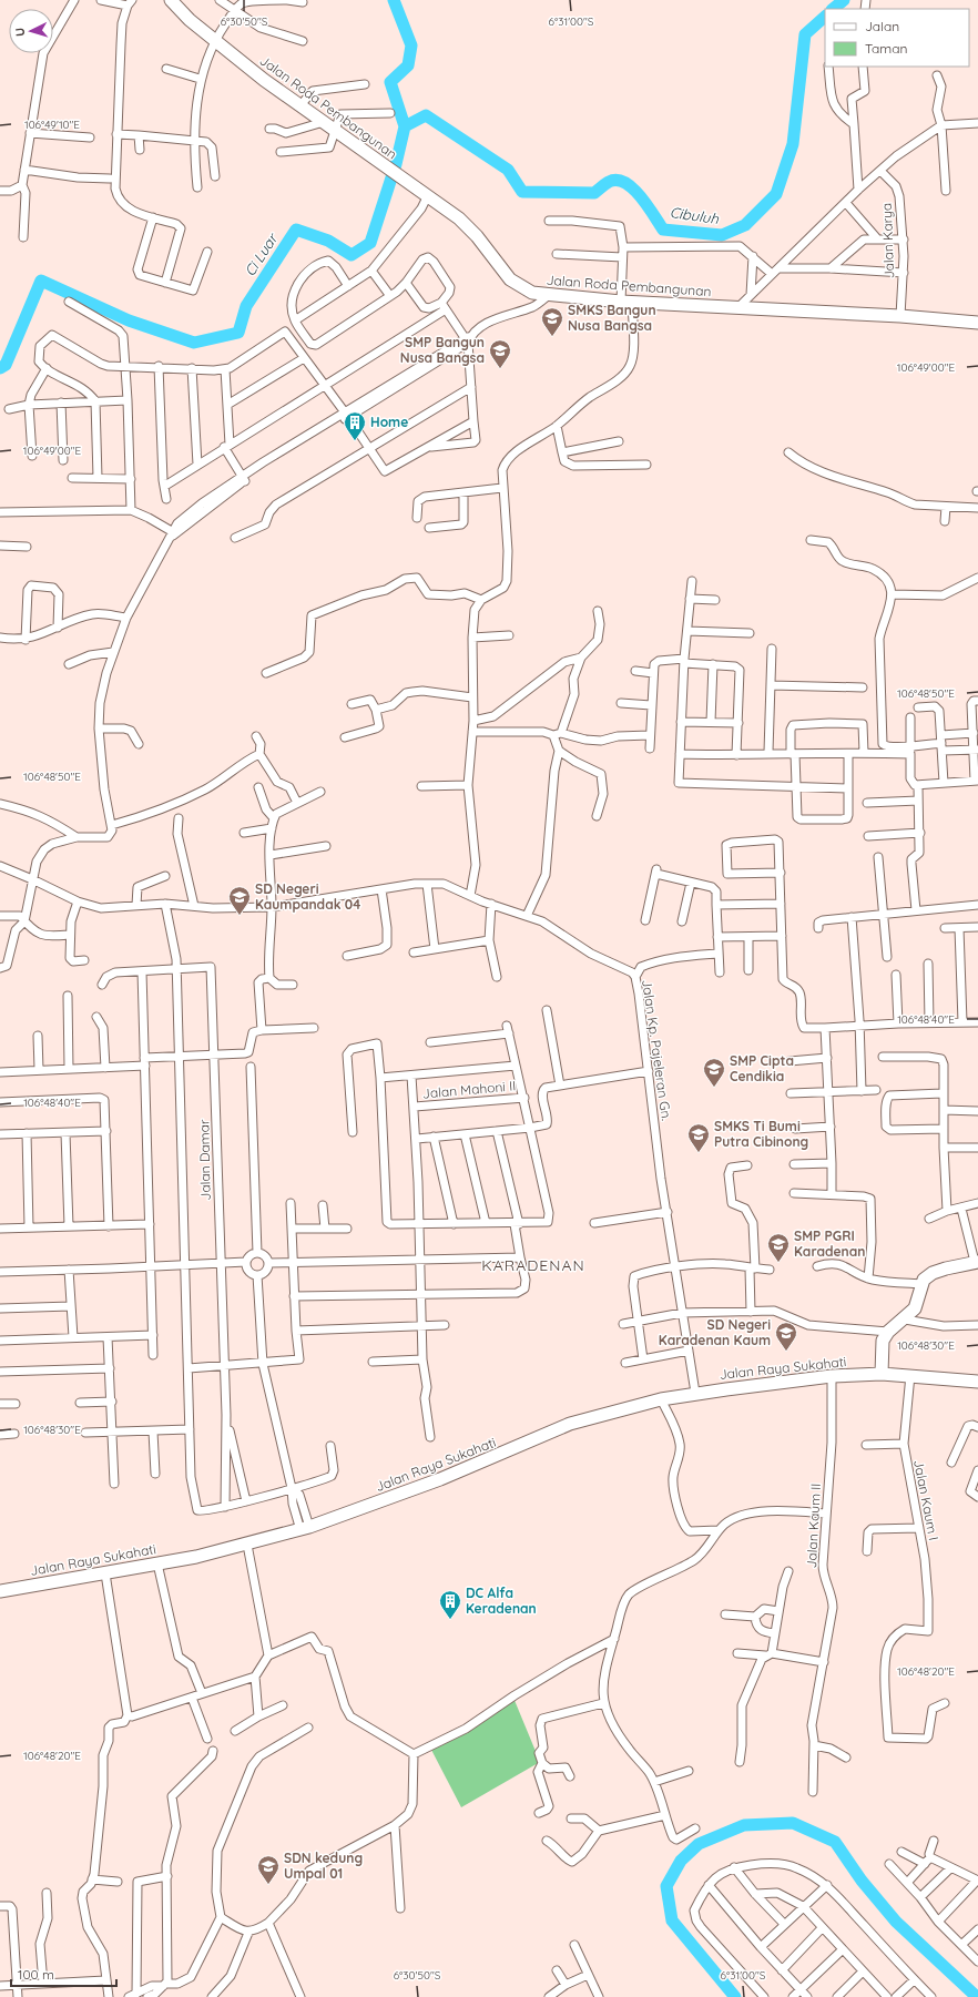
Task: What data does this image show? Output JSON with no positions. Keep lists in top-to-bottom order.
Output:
{
  "streets": {
    "street": [
      "Jalan Roda Pembangunan",
      "Jalan Karya",
      "Jalan Kp. Pajeleran Gn.",
      "Jalan Mahoni II",
      "Jalan Damar",
      "Jalan Raya Sukahati",
      "Jalan Kaum I",
      "Jalan Kaum II"
    ]
  },
  "crossings": [
    ["Jalan Roda Pembangunan", "Jalan Karya"],
    ["Jalan Kp. Pajeleran Gn.", "Jalan Raya Sukahati"],
    ["Jalan Raya Sukahati", "Jalan Kaum I"],
    ["Jalan Raya Sukahati", "Jalan Kaum II"]
  ],
  "districts": ["KARADENAN"],
  "water": ["Cibuluh", "Ci Luar"],
  "places": {
    "school or university": [
      "SMKS Bangun Nusa Bangsa",
      "SMP Bangun Nusa Bangsa",
      "SD Negeri Kaumpandak 04",
      "SMP Cipta Cendikia",
      "SMKS Ti Bumi Putra Cibinong",
      "SMP PGRI Karadenan",
      "SD Negeri Karadenan Kaum",
      "SDN kedung Umpal 01"
    ],
    "building": ["Home", "DC Alfa Keradenan"]
  },
  "legend": ["Jalan", "Taman"],
  "scale_bar": "100 m",
  "north": "left",
  "coordinates": [
    "6°30'50\"S",
    "6°31'00\"S",
    "106°49'10\"E",
    "106°49'00\"E",
    "106°48'50\"E",
    "106°48'40\"E",
    "106°48'30\"E",
    "106°48'20\"E"
  ]
}
